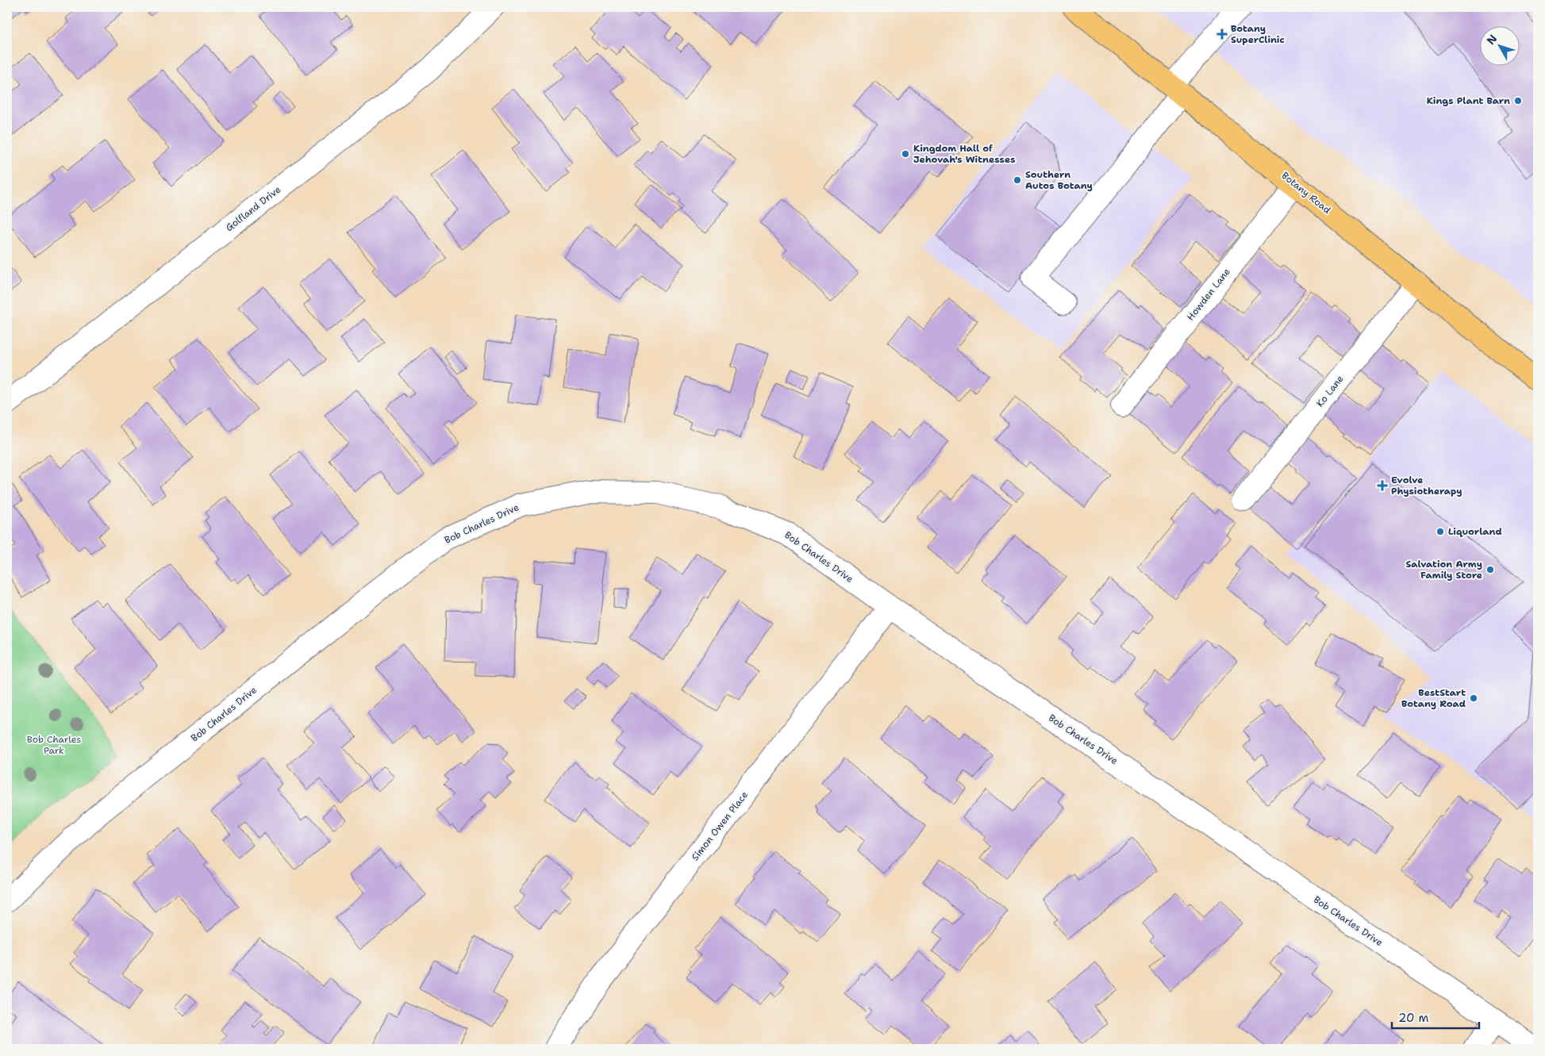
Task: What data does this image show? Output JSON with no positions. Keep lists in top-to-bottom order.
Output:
{
  "streets": {
    "main road": ["Botany Road"],
    "street": [
      "Golfland Drive",
      "Howden Lane",
      "Ko Lane",
      "Bob Charles Drive",
      "Simon Owen Place"
    ]
  },
  "crossings": [
    ["Botany Road", "Howden Lane"],
    ["Botany Road", "Ko Lane"],
    ["Bob Charles Drive", "Simon Owen Place"]
  ],
  "parks": ["Bob Charles Park"],
  "places": {
    "health": ["Botany SuperClinic", "Evolve Physiotherapy"],
    "other": [
      "Kings Plant Barn",
      "Kingdom Hall of Jehovah's Witnesses",
      "Southern Autos Botany",
      "Liquorland",
      "Salvation Army Family Store",
      "BestStart Botany Road"
    ]
  },
  "scale_bar": "20 m",
  "north": "top left"
}
